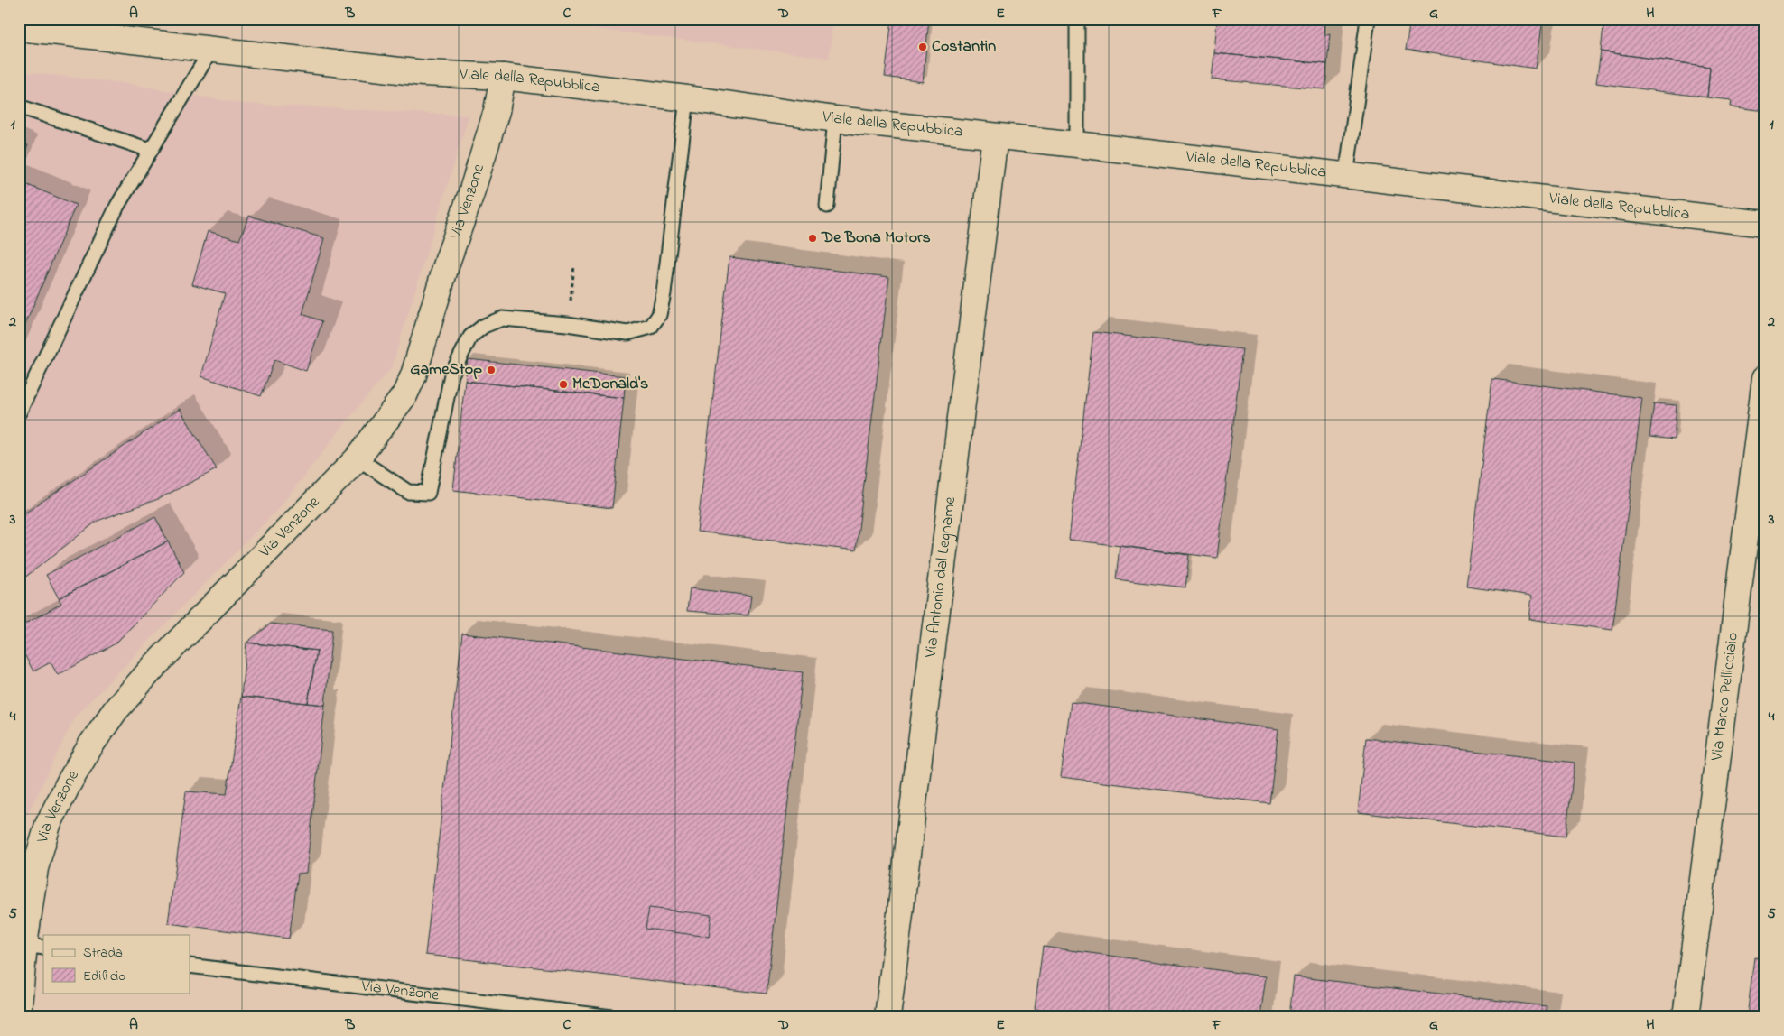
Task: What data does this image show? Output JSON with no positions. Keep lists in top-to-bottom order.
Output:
{
  "streets": {
    "street": [
      "Viale della Repubblica",
      "Via Venzone",
      "Via Antonio dal Legname",
      "Via Marco Pellicciaio"
    ]
  },
  "crossings": [
    ["Viale della Repubblica", "Via Venzone"],
    ["Viale della Repubblica", "Via Antonio dal Legname"]
  ],
  "places": [
    "Costantin",
    "De Bona Motors",
    "GameStop",
    "McDonald's"
  ],
  "legend": ["Strada", "Edificio"],
  "grid": {
    "columns": [
      "A",
      "B",
      "C",
      "D",
      "E",
      "F",
      "G",
      "H"
    ],
    "rows": [
      "1",
      "2",
      "3",
      "4",
      "5"
    ]
  }
}
